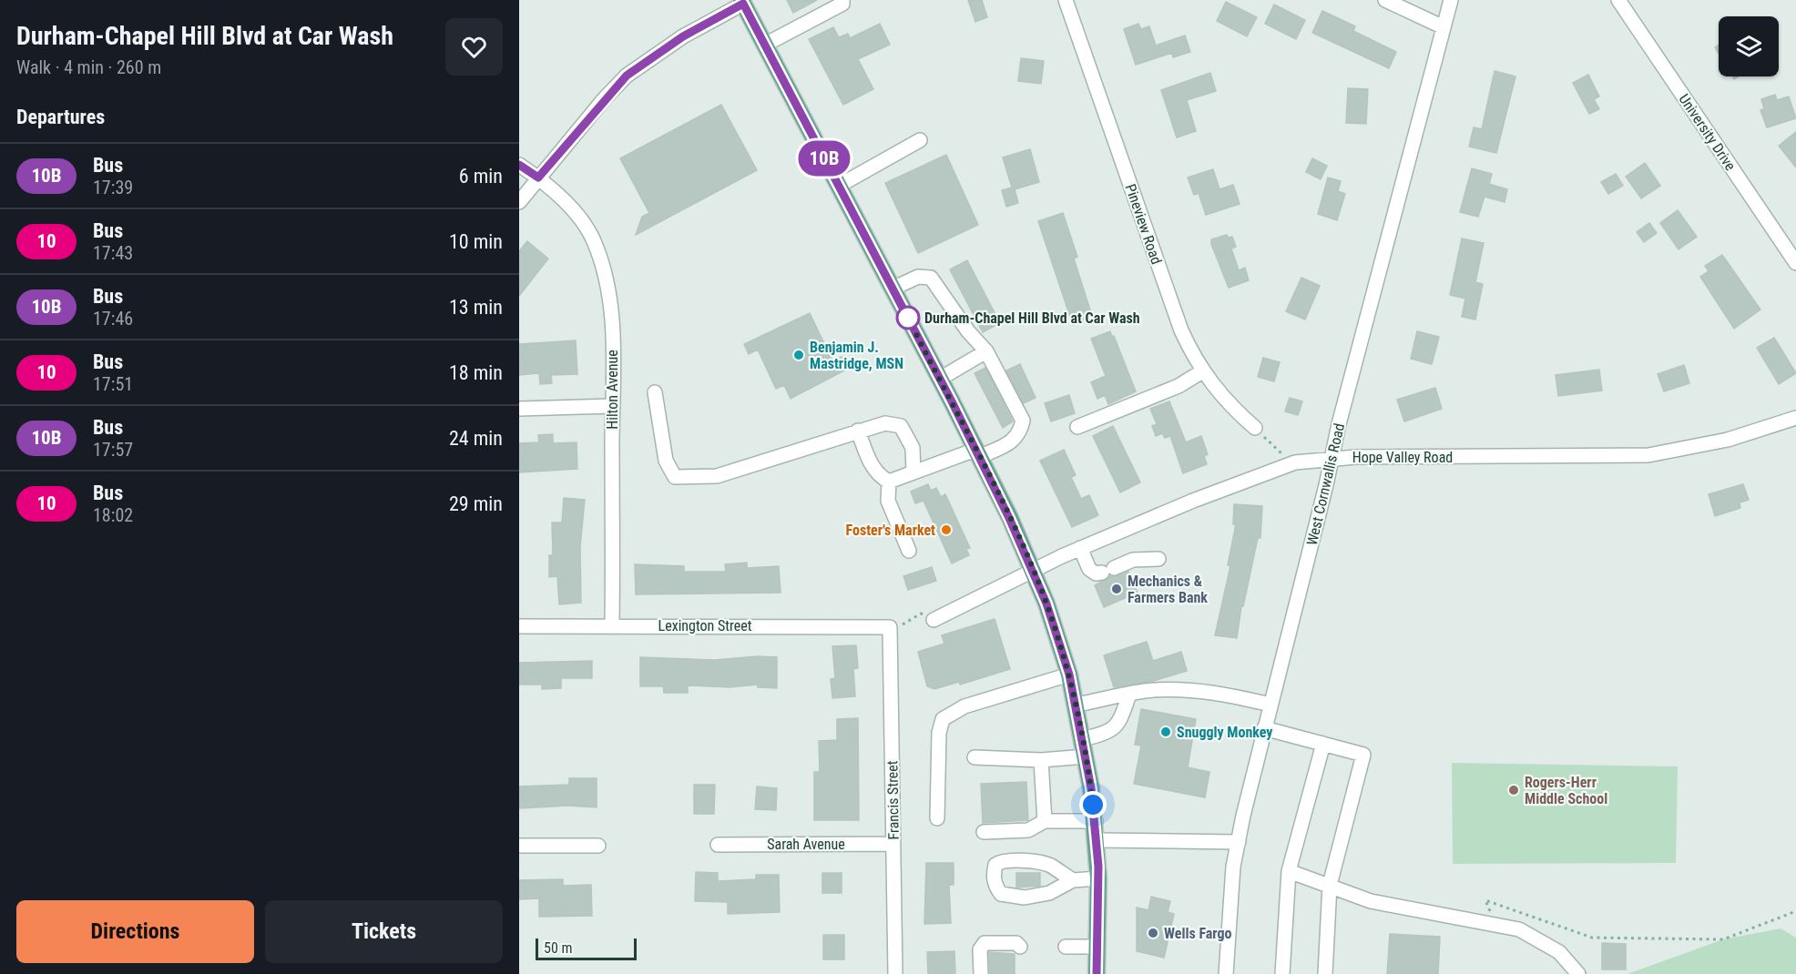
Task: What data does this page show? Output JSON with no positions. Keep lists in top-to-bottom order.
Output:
{
  "streets": {
    "street": [
      "University Drive",
      "Pineview Road",
      "Hilton Avenue",
      "Hope Valley Road",
      "West Cornwallis Road",
      "Lexington Street",
      "Francis Street",
      "Sarah Avenue"
    ]
  },
  "crossings": [
    ["Hilton Avenue", "Lexington Street"],
    ["Hope Valley Road", "West Cornwallis Road"],
    ["Lexington Street", "Francis Street"],
    ["Francis Street", "Sarah Avenue"]
  ],
  "places": [
    "Durham-Chapel Hill Blvd at Car Wash",
    "Benjamin J. Mastridge, MSN",
    "Foster's Market",
    "Mechanics & Farmers Bank",
    "Snuggly Monkey",
    "Rogers-Herr Middle School",
    "Wells Fargo"
  ],
  "lines": ["bus line 10B"],
  "scale_bar": "50 m",
  "page": {
    "heading": [
      ["Durham-Chapel Hill Blvd at Car Wash", "Walk · 4 min · 260 m"],
      "Departures"
    ],
    "on_map": "10B",
    "list": [
      {
        "mark": "10B",
        "name": "Bus",
        "note": "17:39",
        "value": "6 min"
      },
      {
        "mark": "10",
        "name": "Bus",
        "note": "17:43",
        "value": "10 min"
      },
      {
        "mark": "10B",
        "name": "Bus",
        "note": "17:46",
        "value": "13 min"
      },
      {
        "mark": "10",
        "name": "Bus",
        "note": "17:51",
        "value": "18 min"
      },
      {
        "mark": "10B",
        "name": "Bus",
        "note": "17:57",
        "value": "24 min"
      },
      {
        "mark": "10",
        "name": "Bus",
        "note": "18:02",
        "value": "29 min"
      }
    ],
    "buttons": ["Directions", "Tickets"],
    "scale": "50 m"
  }
}
